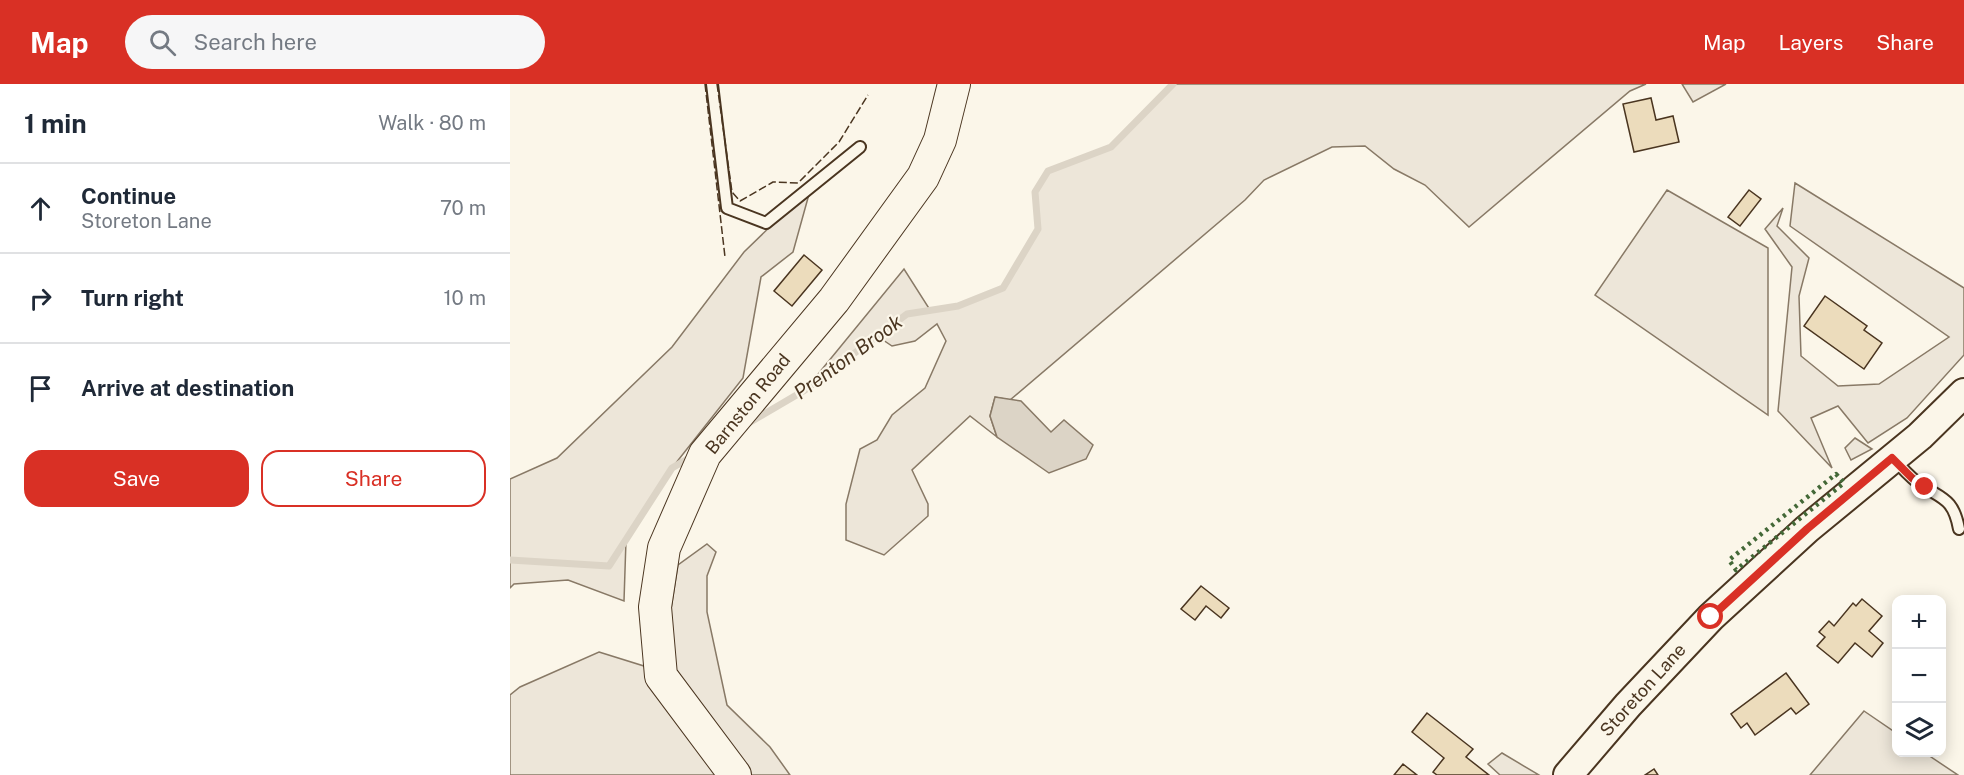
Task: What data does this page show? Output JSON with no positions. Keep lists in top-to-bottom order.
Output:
{
  "streets": {
    "main road": ["Barnston Road"],
    "street": ["Storeton Lane"]
  },
  "water": ["Prenton Brook"],
  "page": {
    "header": "Map",
    "search": "Search here",
    "nav": ["Map", "Layers", "Share"],
    "heading": ["1 min", "Walk · 80 m"],
    "list": [
      ["Continue", "Storeton Lane", "70 m"],
      ["Turn right", "10 m"],
      "Arrive at destination"
    ],
    "buttons": ["Save", "Share"],
    "map_buttons": ["+", "−"]
  }
}
